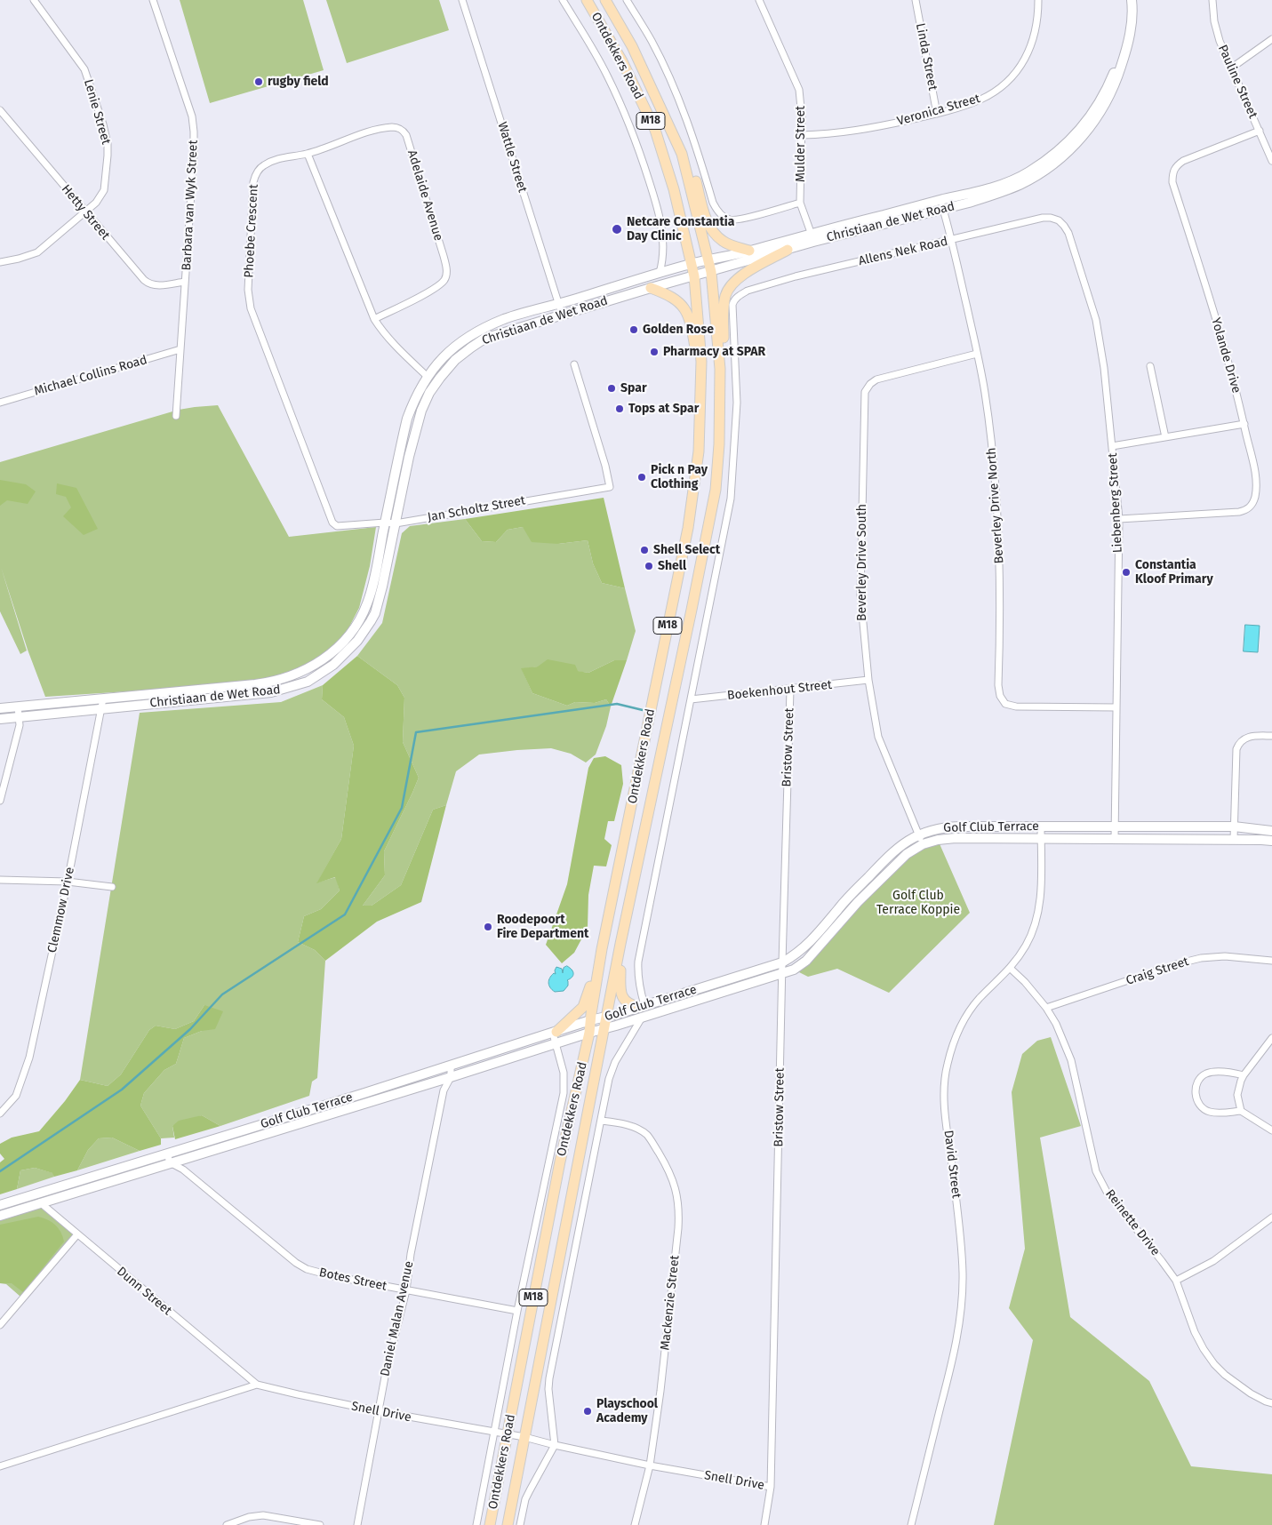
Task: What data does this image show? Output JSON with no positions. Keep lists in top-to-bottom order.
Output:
{
  "streets": {
    "main road": [
      "Ontdekkers Road",
      "M18",
      "Christiaan de Wet Road",
      "Golf Club Terrace"
    ],
    "street": [
      "Linda Street",
      "Pauline Street",
      "Veronica Street",
      "Lenie Street",
      "Mulder Street",
      "Wattle Street",
      "Adelaide Avenue",
      "Barbara van Wyk Street",
      "Hetty Street",
      "Phoebe Crescent",
      "Allens Nek Road",
      "Yolande Drive",
      "Michael Collins Road",
      "Liebenberg Street",
      "Beverley Drive North",
      "Jan Scholtz Street",
      "Beverley Drive South",
      "Boekenhout Street",
      "Bristow Street",
      "Clemmow Drive",
      "Craig Street",
      "David Street",
      "Reinette Drive",
      "Botes Street",
      "Dunn Street",
      "Mackenzie Street",
      "Daniel Malan Avenue",
      "Snell Drive"
    ]
  },
  "crossings": [
    ["Ontdekkers Road", "Christiaan de Wet Road"],
    ["Ontdekkers Road", "Golf Club Terrace"],
    ["Ontdekkers Road", "Botes Street"],
    ["Ontdekkers Road", "Snell Drive"],
    ["Linda Street", "Veronica Street"],
    ["Pauline Street", "Yolande Drive"],
    ["Veronica Street", "Mulder Street"],
    ["Lenie Street", "Hetty Street"],
    ["Mulder Street", "Christiaan de Wet Road"],
    ["Wattle Street", "Christiaan de Wet Road"],
    ["Adelaide Avenue", "Phoebe Crescent"],
    ["Barbara van Wyk Street", "Hetty Street"],
    ["Barbara van Wyk Street", "Michael Collins Road"],
    ["Christiaan de Wet Road", "Beverley Drive North"],
    ["Christiaan de Wet Road", "Jan Scholtz Street"],
    ["Christiaan de Wet Road", "Clemmow Drive"],
    ["Phoebe Crescent", "Jan Scholtz Street"],
    ["Allens Nek Road", "Liebenberg Street"],
    ["Allens Nek Road", "Beverley Drive North"],
    ["Allens Nek Road", "Boekenhout Street"],
    ["Yolande Drive", "Liebenberg Street"],
    ["Liebenberg Street", "Beverley Drive North"],
    ["Liebenberg Street", "Golf Club Terrace"],
    ["Beverley Drive North", "Beverley Drive South"],
    ["Beverley Drive South", "Boekenhout Street"],
    ["Beverley Drive South", "Golf Club Terrace"],
    ["Boekenhout Street", "Bristow Street"],
    ["Bristow Street", "Golf Club Terrace"],
    ["Bristow Street", "Snell Drive"],
    ["Golf Club Terrace", "David Street"],
    ["Golf Club Terrace", "Botes Street"],
    ["Golf Club Terrace", "Dunn Street"],
    ["Golf Club Terrace", "Daniel Malan Avenue"],
    ["Craig Street", "Reinette Drive"],
    ["David Street", "Reinette Drive"],
    ["Botes Street", "Daniel Malan Avenue"],
    ["Dunn Street", "Snell Drive"],
    ["Mackenzie Street", "Snell Drive"],
    ["Daniel Malan Avenue", "Snell Drive"]
  ],
  "parks": ["Golf Club Terrace Koppie"],
  "places": [
    "rugby field",
    "Netcare Constantia Day Clinic",
    "Golden Rose",
    "Pharmacy at SPAR",
    "Spar",
    "Tops at Spar",
    "Pick n Pay Clothing",
    "Shell Select",
    "Shell",
    "Constantia Kloof Primary",
    "Roodepoort Fire Department",
    "Playschool Academy"
  ]
}
